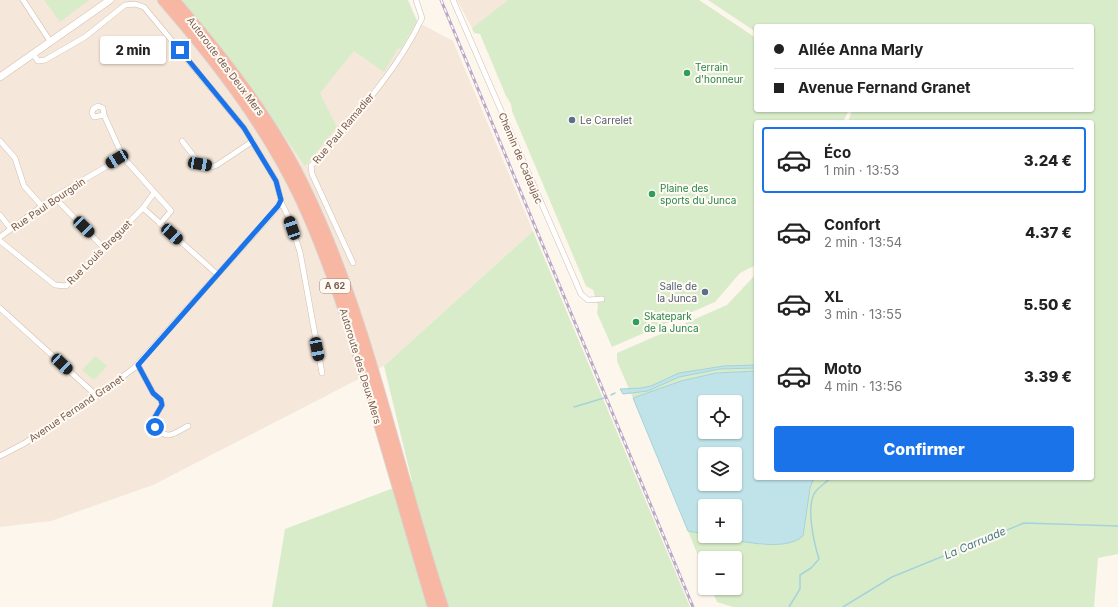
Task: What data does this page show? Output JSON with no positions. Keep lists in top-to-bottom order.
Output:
{
  "streets": {
    "highway": ["Autoroute des Deux Mers", "A 62"],
    "street": [
      "Rue Paul Ramadier",
      "Chemin de Cadaujac",
      "Rue Paul Bourgoin",
      "Rue Louis Breguet",
      "Avenue Fernand Granet"
    ]
  },
  "water": ["La Carruade"],
  "places": [
    "Terrain d'honneur",
    "Le Carrelet",
    "Plaine des sports du Junca",
    "Salle de la Junca",
    "Skatepark de la Junca"
  ],
  "page": {
    "banner": ["Allée Anna Marly", "Avenue Fernand Granet"],
    "bubble": "2 min",
    "list": [
      {
        "name": "Éco",
        "note": "1 min · 13:53",
        "value": "3.24 €"
      },
      {
        "name": "Confort",
        "note": "2 min · 13:54",
        "value": "4.37 €"
      },
      {
        "name": "XL",
        "note": "3 min · 13:55",
        "value": "5.50 €"
      },
      {
        "name": "Moto",
        "note": "4 min · 13:56",
        "value": "3.39 €"
      }
    ],
    "map_buttons": ["+", "−"],
    "buttons": "Confirmer"
  }
}
